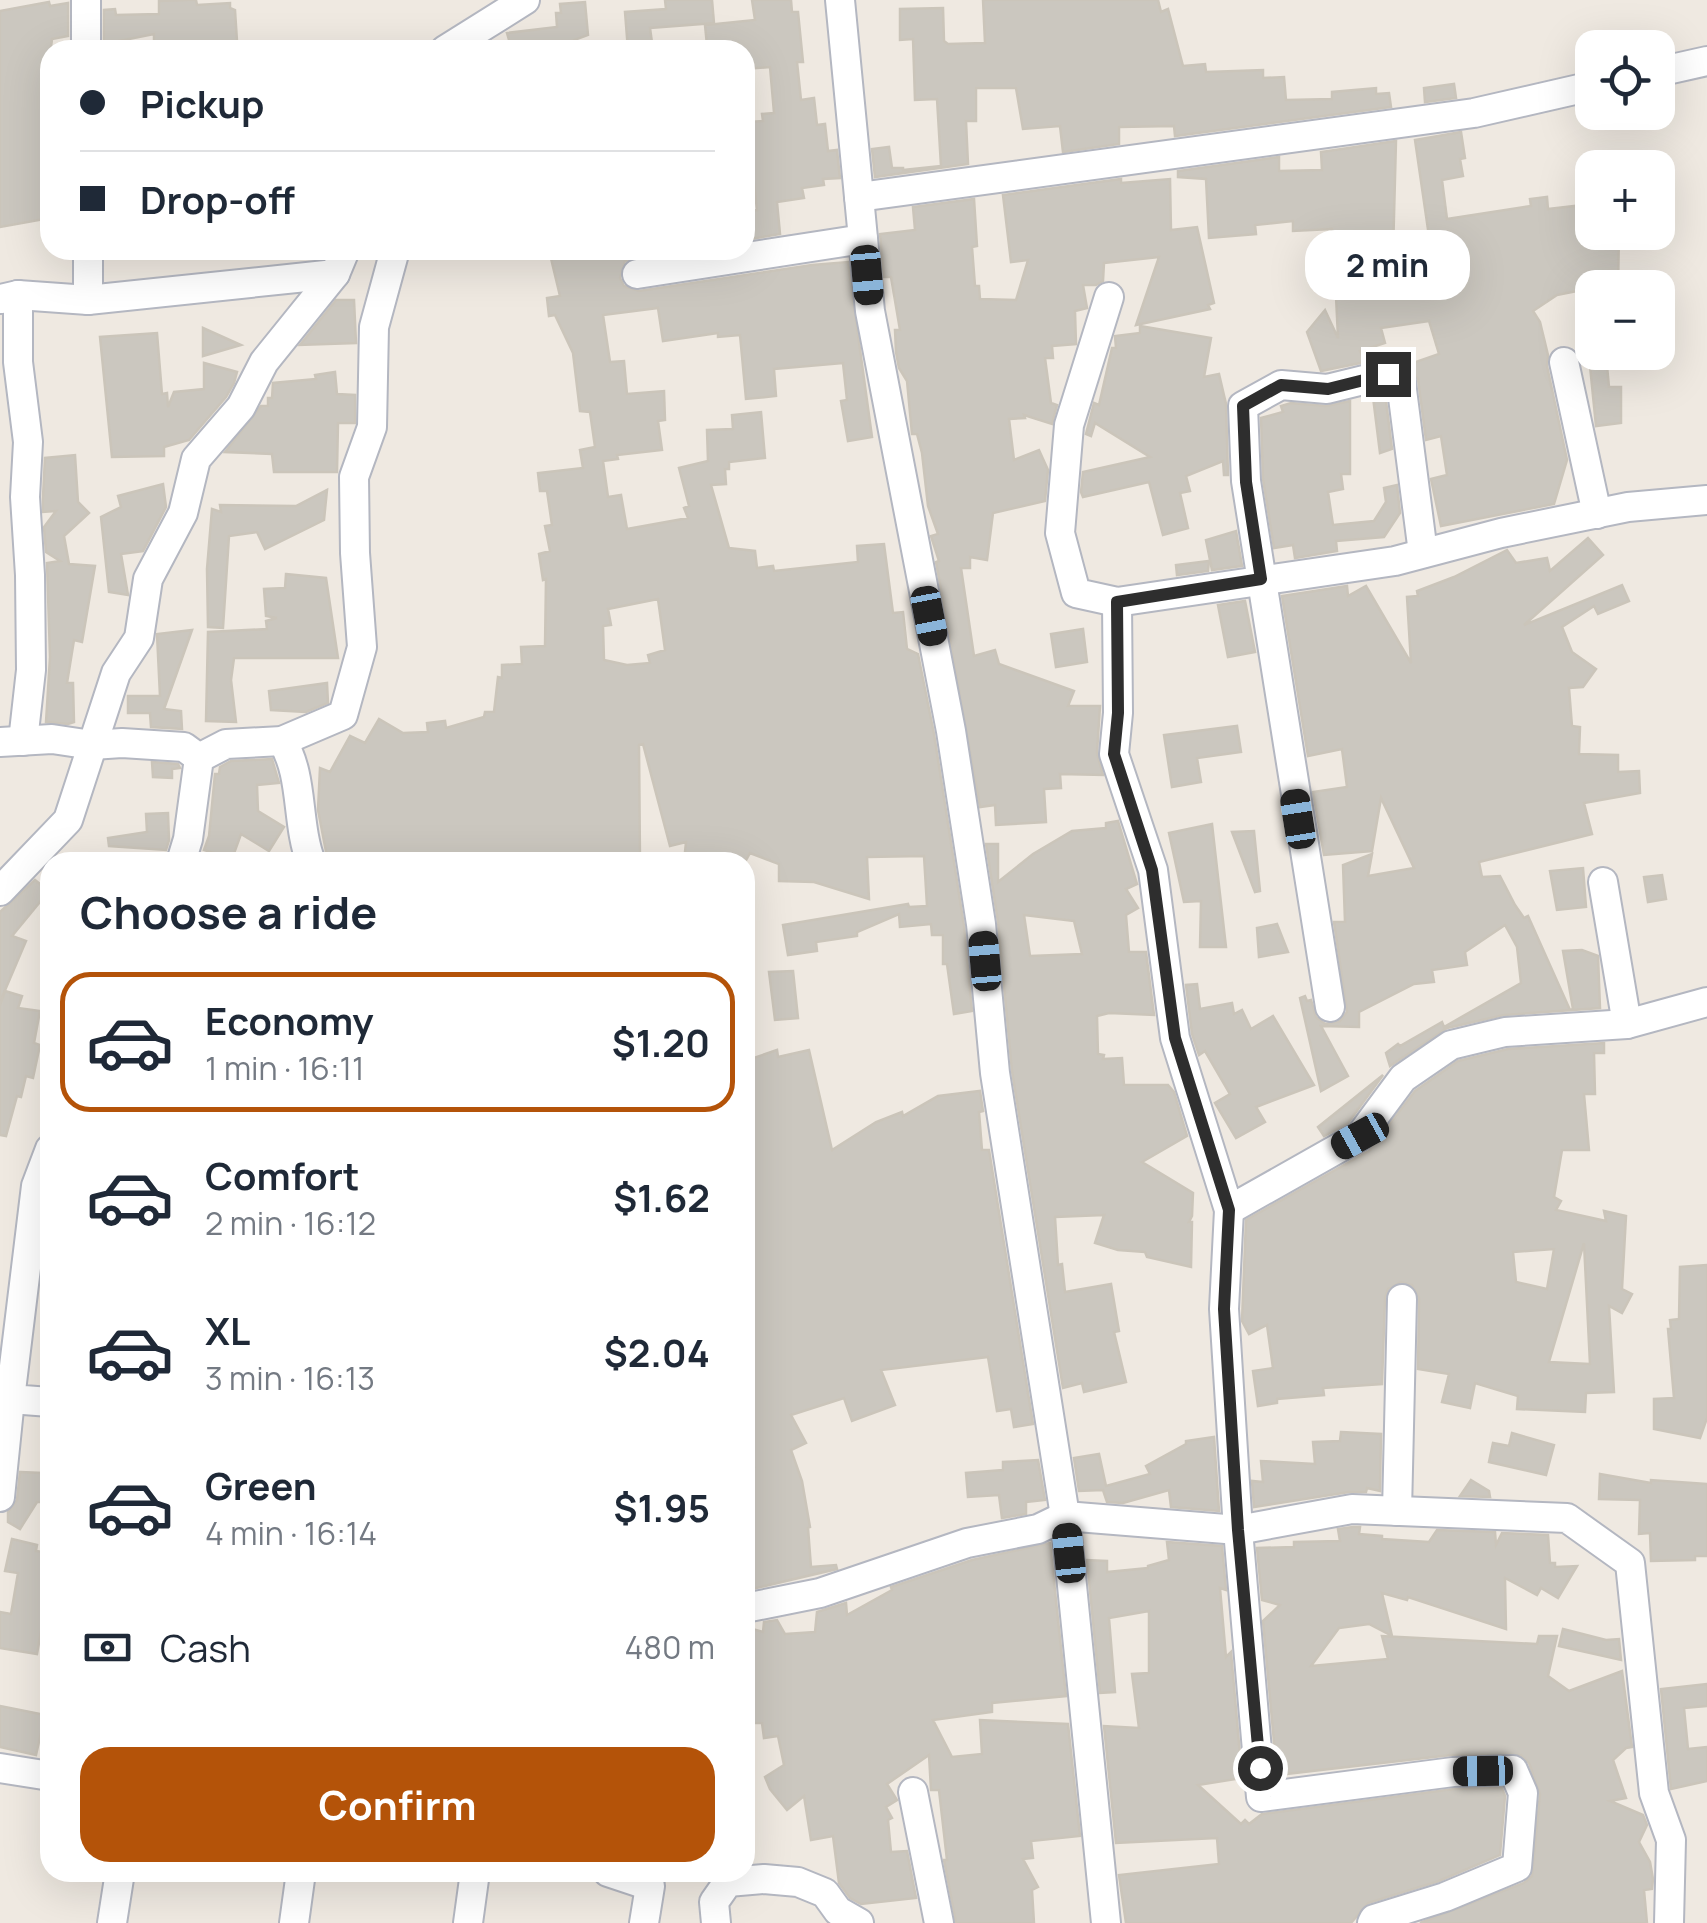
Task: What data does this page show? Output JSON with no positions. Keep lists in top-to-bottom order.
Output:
{
  "page": {
    "map_buttons": ["+", "−"],
    "banner": ["Pickup", "Drop-off"],
    "bubble": "2 min",
    "heading": "Choose a ride",
    "list": [
      {
        "name": "Economy",
        "note": "1 min · 16:11",
        "value": "$1.20"
      },
      {
        "name": "Comfort",
        "note": "2 min · 16:12",
        "value": "$1.62"
      },
      {
        "name": "XL",
        "note": "3 min · 16:13",
        "value": "$2.04"
      },
      {
        "name": "Green",
        "note": "4 min · 16:14",
        "value": "$1.95"
      }
    ],
    "pay": ["Cash", "480 m"],
    "buttons": "Confirm"
  }
}
